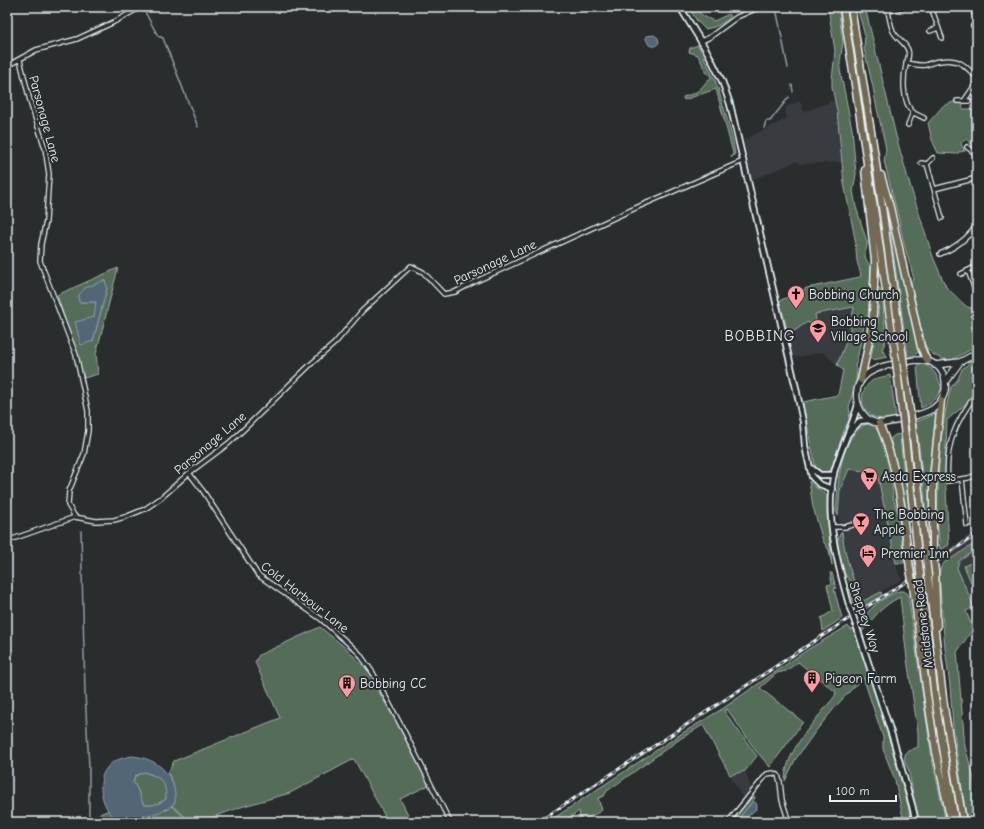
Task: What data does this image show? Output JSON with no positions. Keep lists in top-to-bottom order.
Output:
{
  "streets": {
    "highway": ["Maidstone Road"],
    "street": ["Parsonage Lane", "Cold Harbour Lane", "Sheppey Way"]
  },
  "crossings": [
    ["Parsonage Lane", "Cold Harbour Lane"]
  ],
  "districts": ["BOBBING"],
  "places": {
    "church": ["Bobbing Church"],
    "school or university": ["Bobbing Village School"],
    "supermarket": ["Asda Express"],
    "bar": ["The Bobbing Apple"],
    "hotel": ["Premier Inn"],
    "building": ["Pigeon Farm", "Bobbing CC"]
  },
  "scale_bar": "100 m"
}
